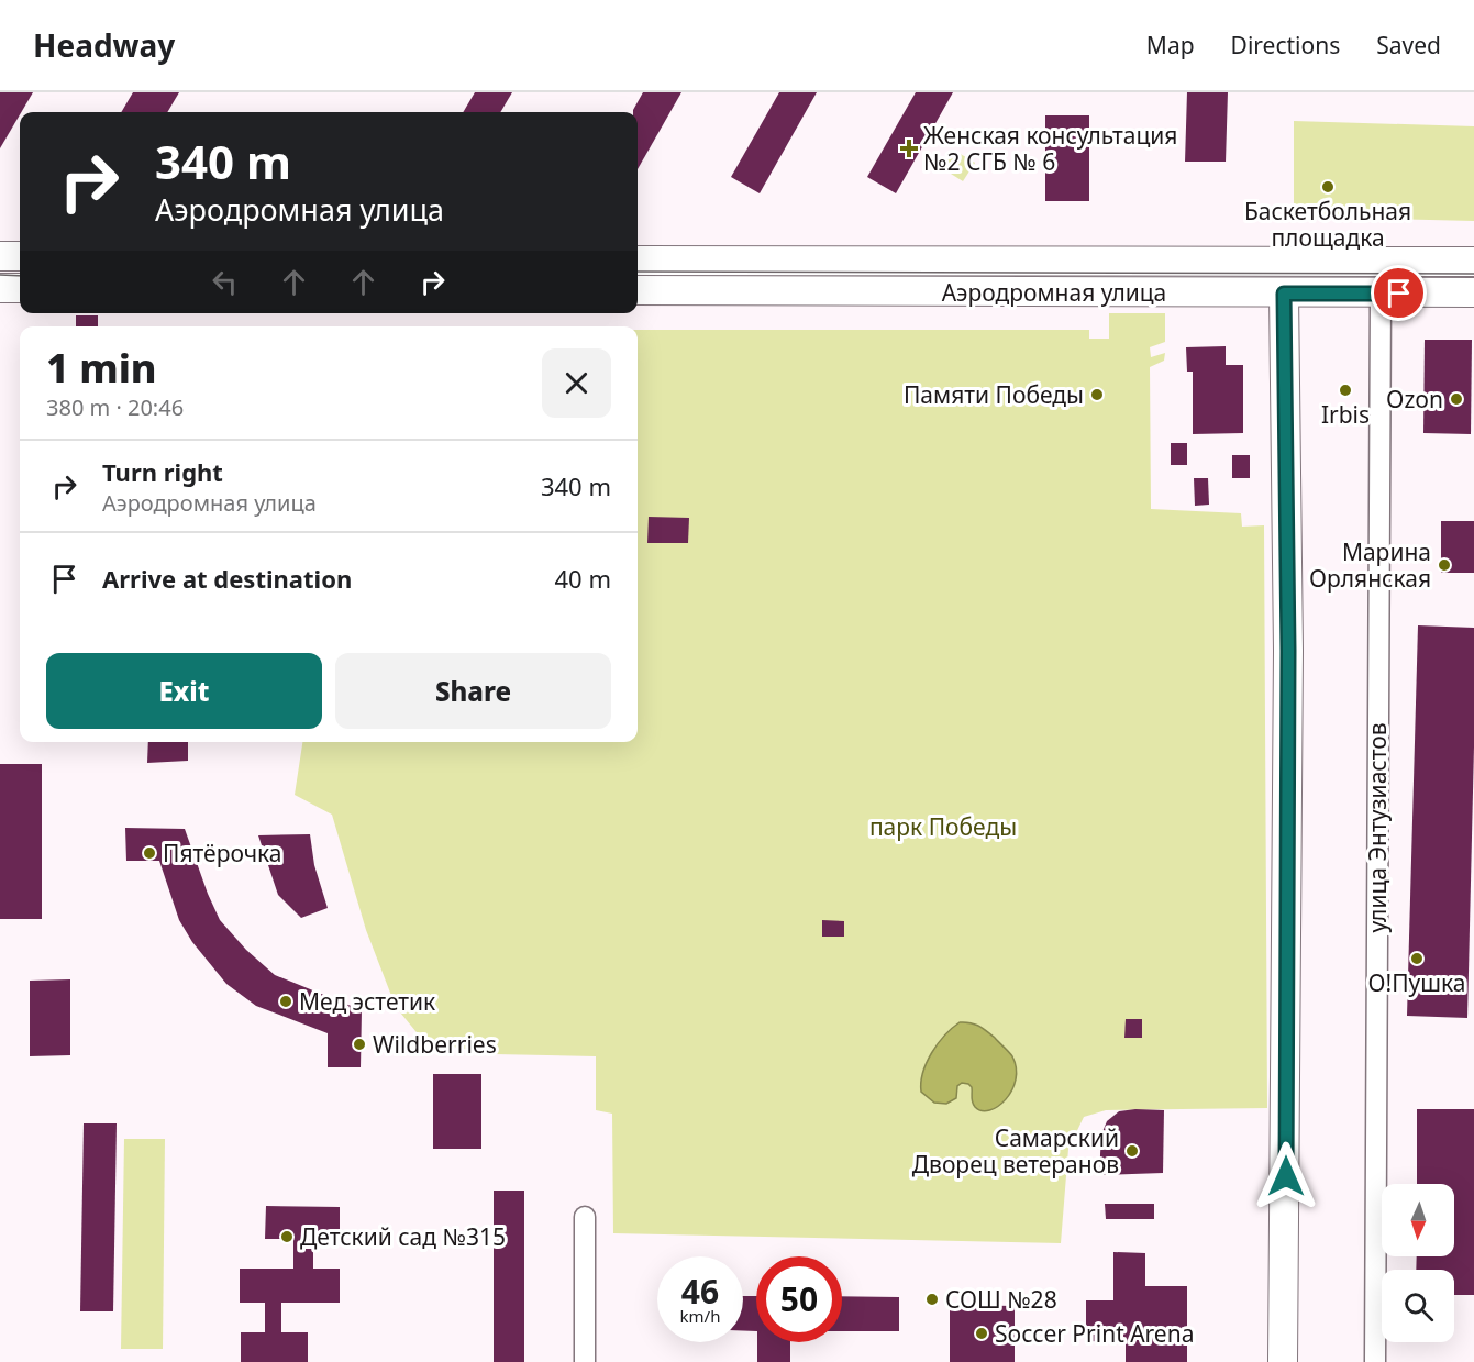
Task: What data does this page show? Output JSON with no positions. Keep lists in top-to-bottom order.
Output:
{
  "streets": {
    "main road": ["Аэродромная улица"],
    "street": ["улица Энтузиастов"]
  },
  "crossings": [
    ["Аэродромная улица", "улица Энтузиастов"]
  ],
  "parks": ["парк Победы"],
  "places": {
    "health": ["Женская консультация №2 СГБ № 6"],
    "other": [
      "Баскетбольная площадка",
      "Irbis",
      "Памяти Победы",
      "Ozon",
      "Марина Орлянская",
      "Пятёрочка",
      "О!Пушка",
      "Мед эстетик",
      "Wildberries",
      "Самарский Дворец ветеранов",
      "Детский сад №315",
      "СОШ №28",
      "Soccer Print Arena"
    ]
  },
  "north": "bottom",
  "page": {
    "header": "Headway",
    "nav": ["Map", "Directions", "Saved"],
    "turn": ["340 m", "Аэродромная улица"],
    "heading": ["1 min", "380 m · 20:46"],
    "list": [
      {
        "name": "Turn right",
        "note": "Аэродромная улица",
        "value": "340 m"
      },
      {
        "name": "Arrive at destination",
        "value": "40 m"
      }
    ],
    "buttons": ["Exit", "Share"],
    "speed": "46 km/h",
    "limit": "50"
  }
}
